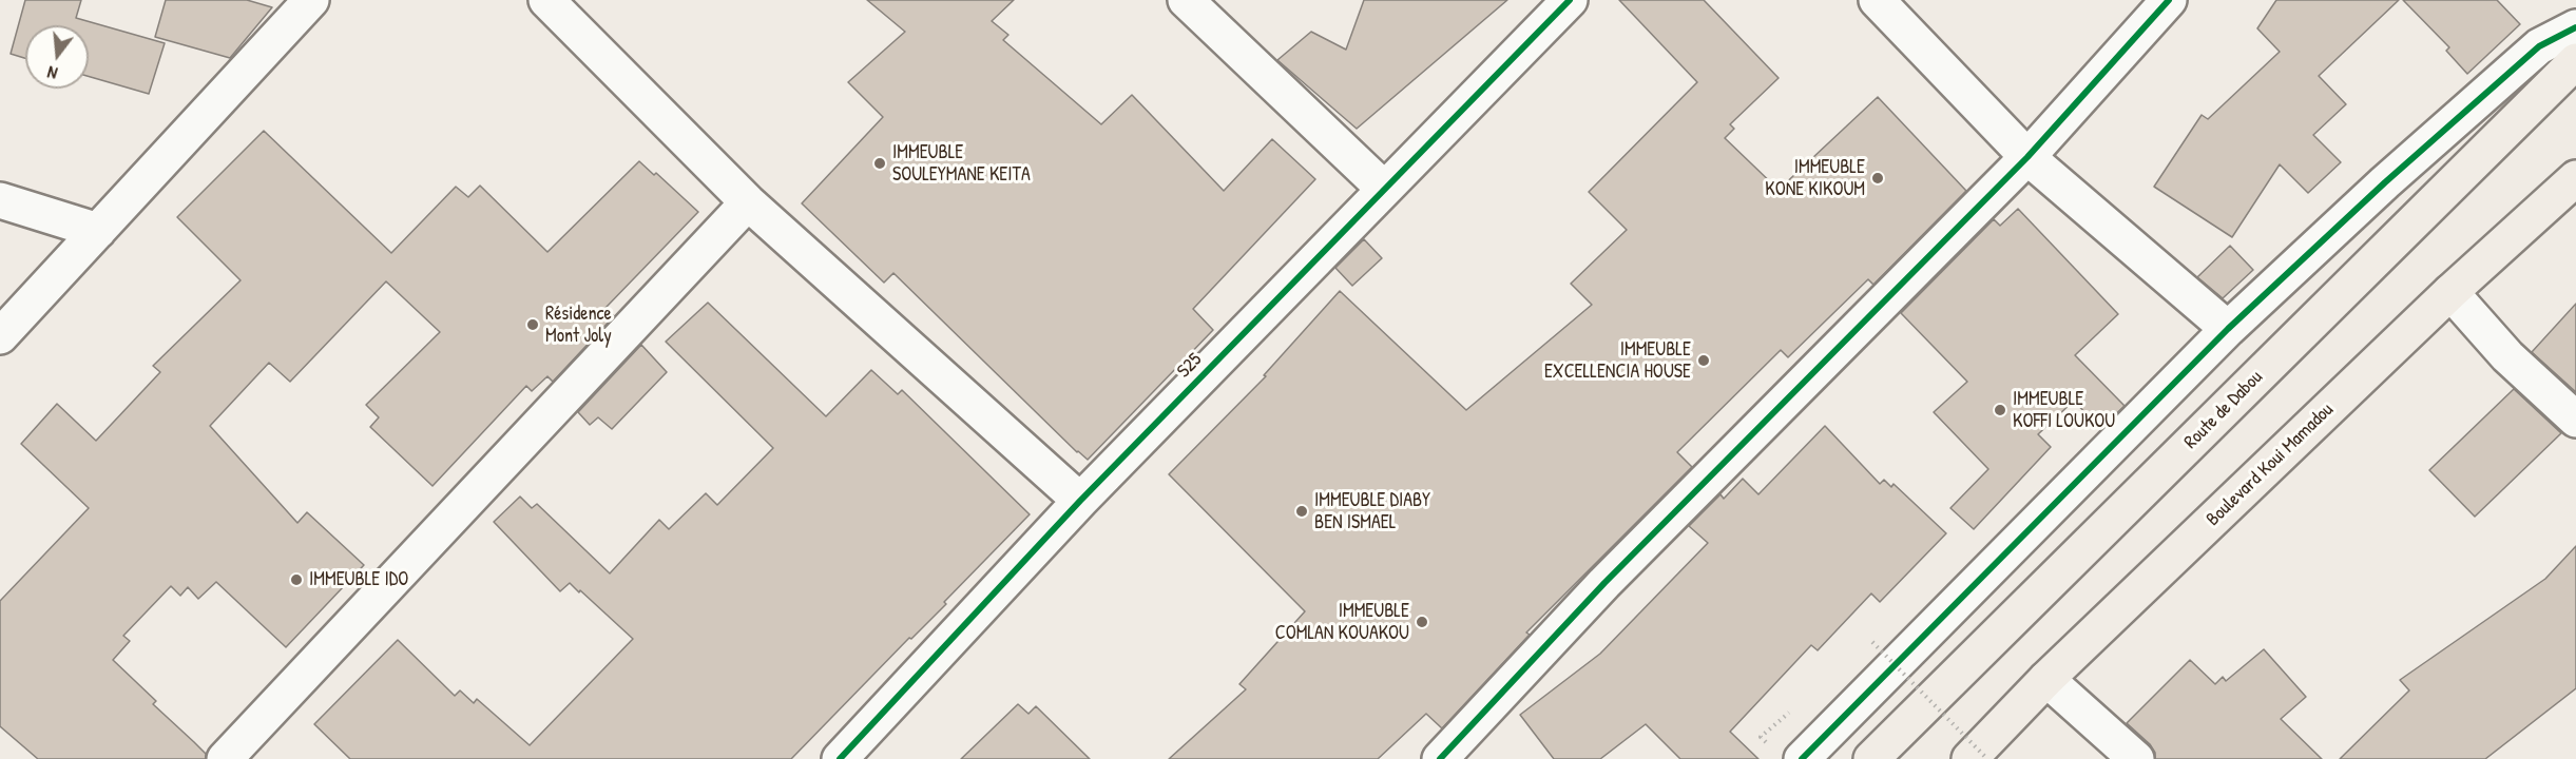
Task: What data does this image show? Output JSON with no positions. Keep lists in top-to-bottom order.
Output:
{
  "streets": {
    "main road": ["Route de Dabou", "Boulevard Koui Mamadou"],
    "street": ["S25"]
  },
  "places": [
    "IMMEUBLE SOULEYMANE KEITA",
    "IMMEUBLE KONE KIKOUM",
    "Résidence Mont Joly",
    "IMMEUBLE EXCELLENCIA HOUSE",
    "IMMEUBLE KOFFI LOUKOU",
    "IMMEUBLE DIABY BEN ISMAEL",
    "IMMEUBLE IDO",
    "IMMEUBLE COMLAN KOUAKOU"
  ],
  "north": "bottom"
}
